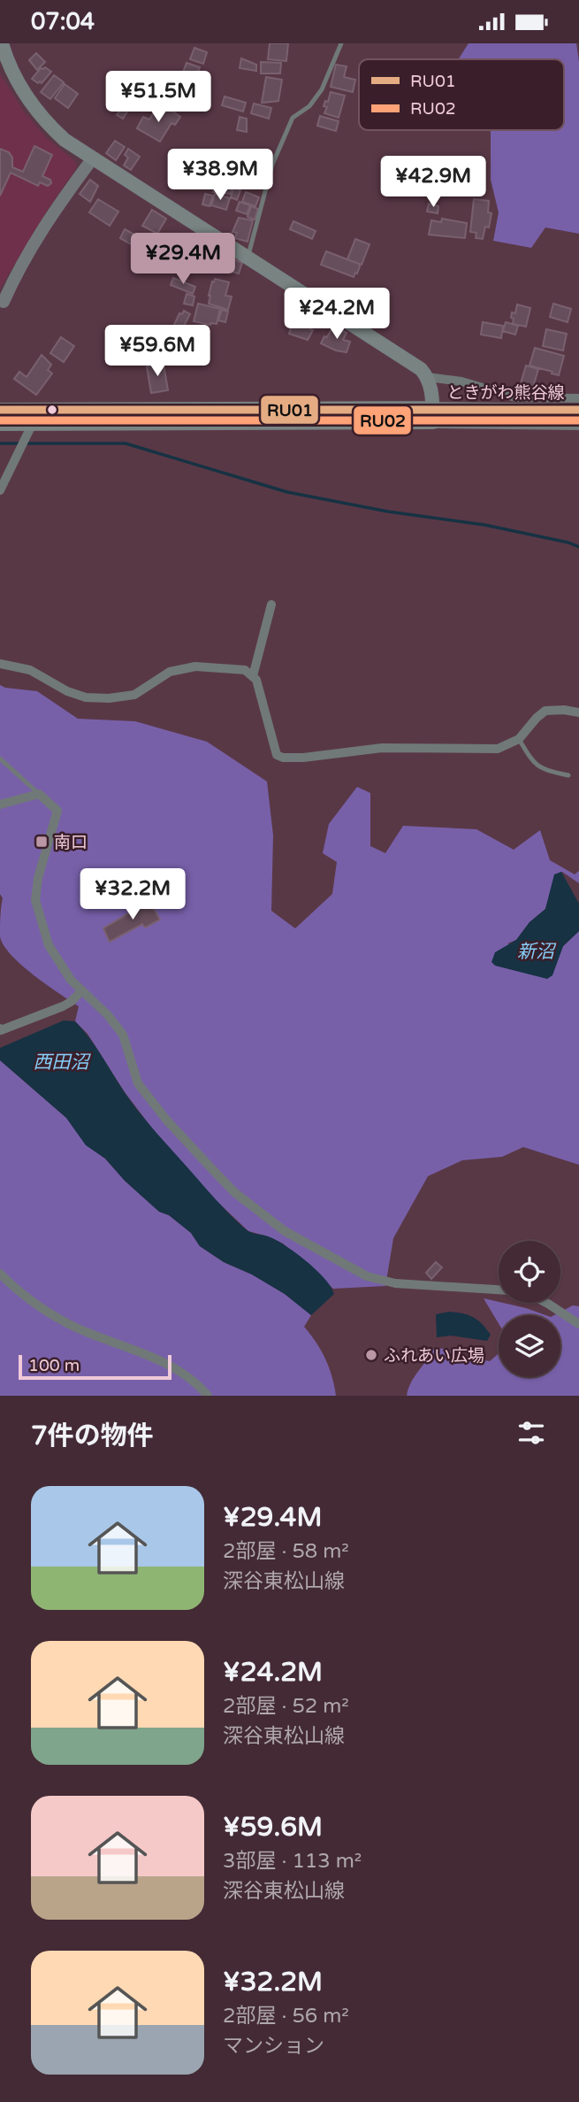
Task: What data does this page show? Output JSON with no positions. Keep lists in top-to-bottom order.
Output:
{
  "streets": {
    "main road": ["ときがわ熊谷線"]
  },
  "water": ["新沼", "西田沼"],
  "places": {
    "transit": ["南口"],
    "other": ["ふれあい広場"]
  },
  "lines": ["transit line RU01", "transit line RU02"],
  "legend": ["RU01", "RU02"],
  "scale_bar": "100 m",
  "page": {
    "status": "07:04",
    "price": [
      "¥51.5M",
      "¥38.9M",
      "¥42.9M",
      "¥29.4M",
      "¥24.2M",
      "¥59.6M",
      "¥32.2M"
    ],
    "scale": "100 m",
    "heading": "7件の物件",
    "list": [
      {
        "name": "¥29.4M",
        "note": "2部屋 · 58 m² · 深谷東松山線"
      },
      {
        "name": "¥24.2M",
        "note": "2部屋 · 52 m² · 深谷東松山線"
      },
      {
        "name": "¥59.6M",
        "note": "3部屋 · 113 m² · 深谷東松山線"
      },
      {
        "name": "¥32.2M",
        "note": "2部屋 · 56 m² · マンション"
      }
    ]
  }
}
